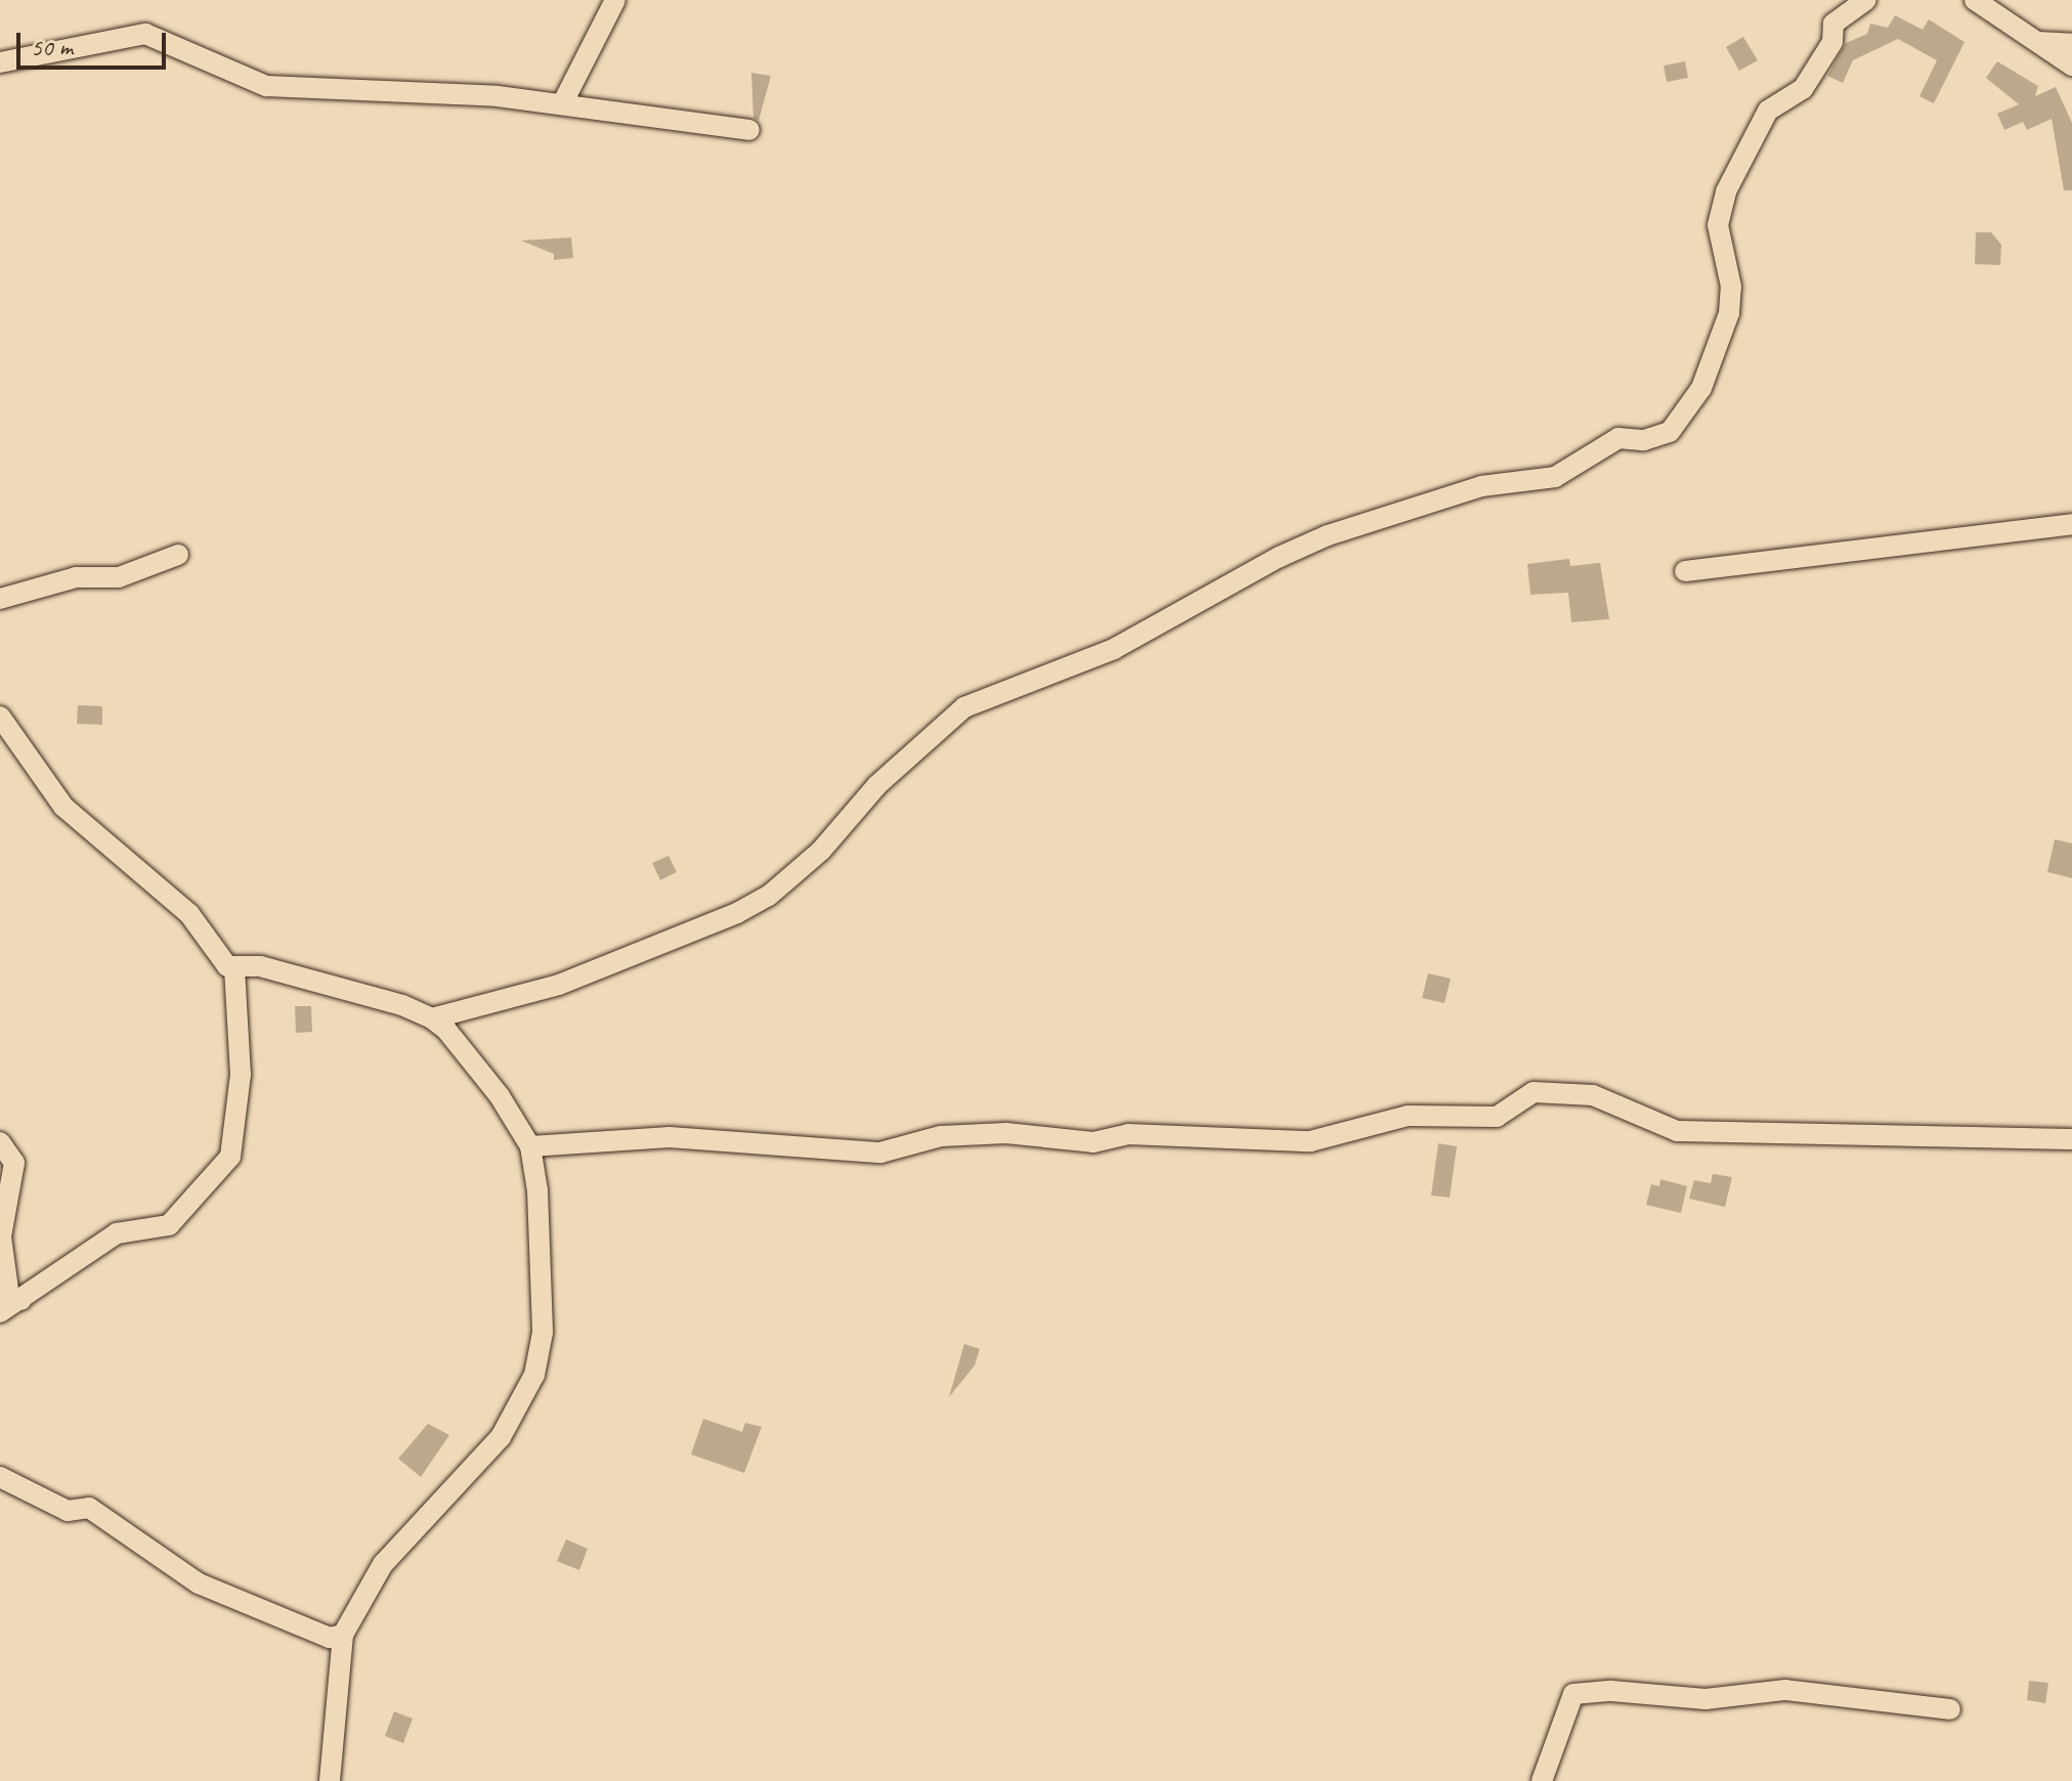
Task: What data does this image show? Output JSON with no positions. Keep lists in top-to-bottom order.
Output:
{
  "scale_bar": "50 m"
}
